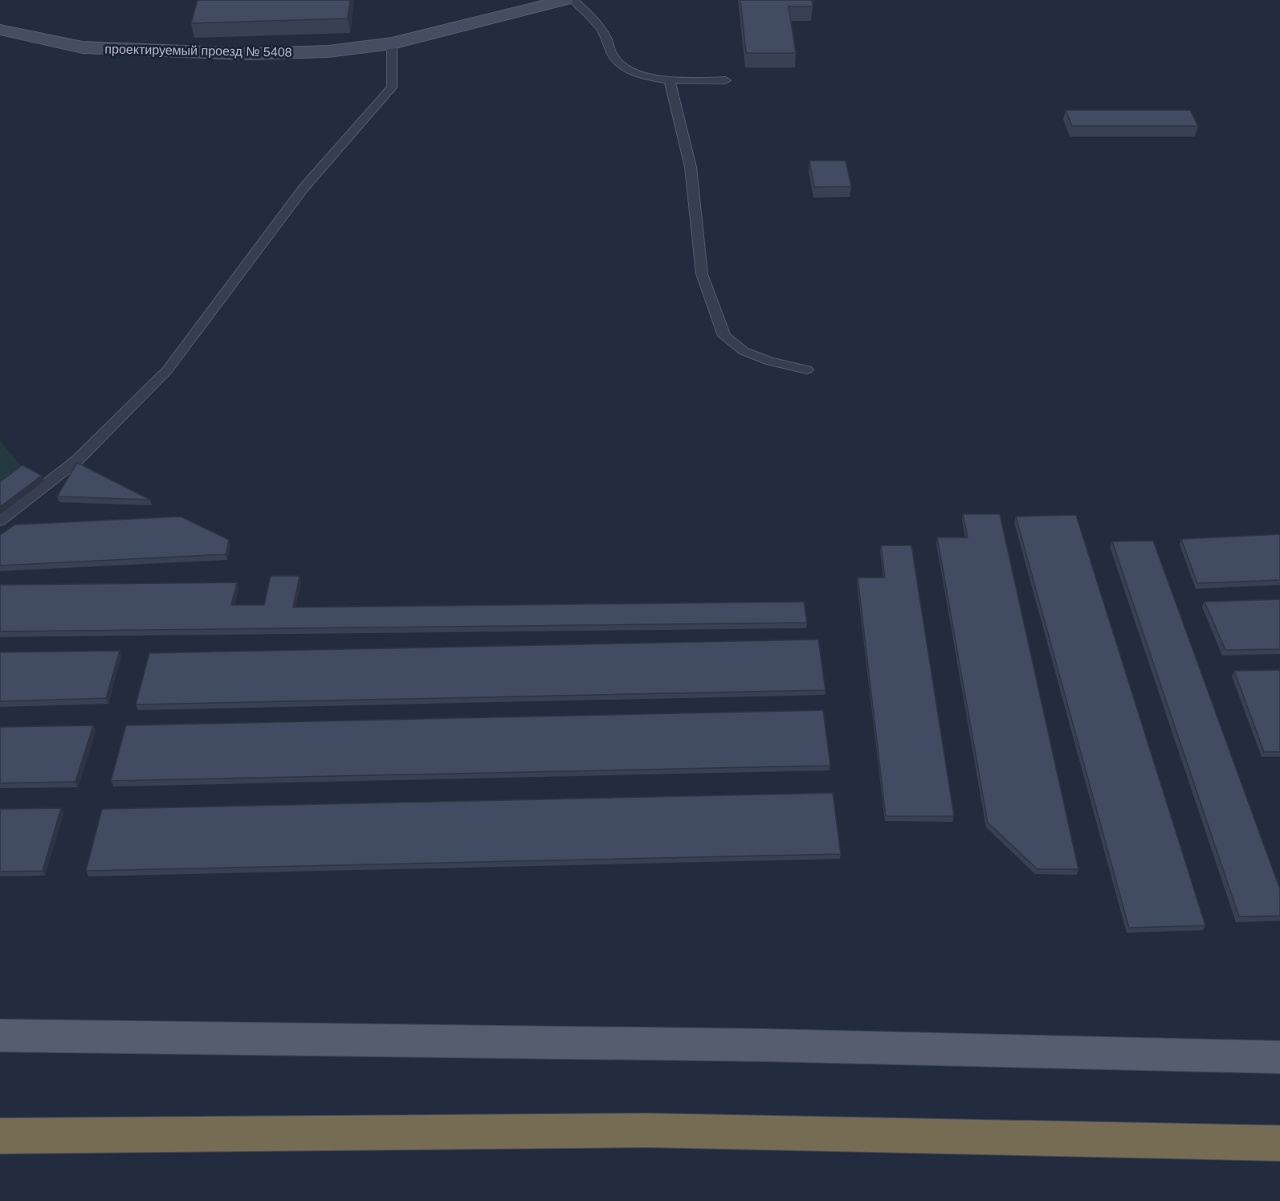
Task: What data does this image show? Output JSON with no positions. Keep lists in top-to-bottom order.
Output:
{
  "streets": {
    "street": ["проектируемый проезд № 5408"]
  }
}
